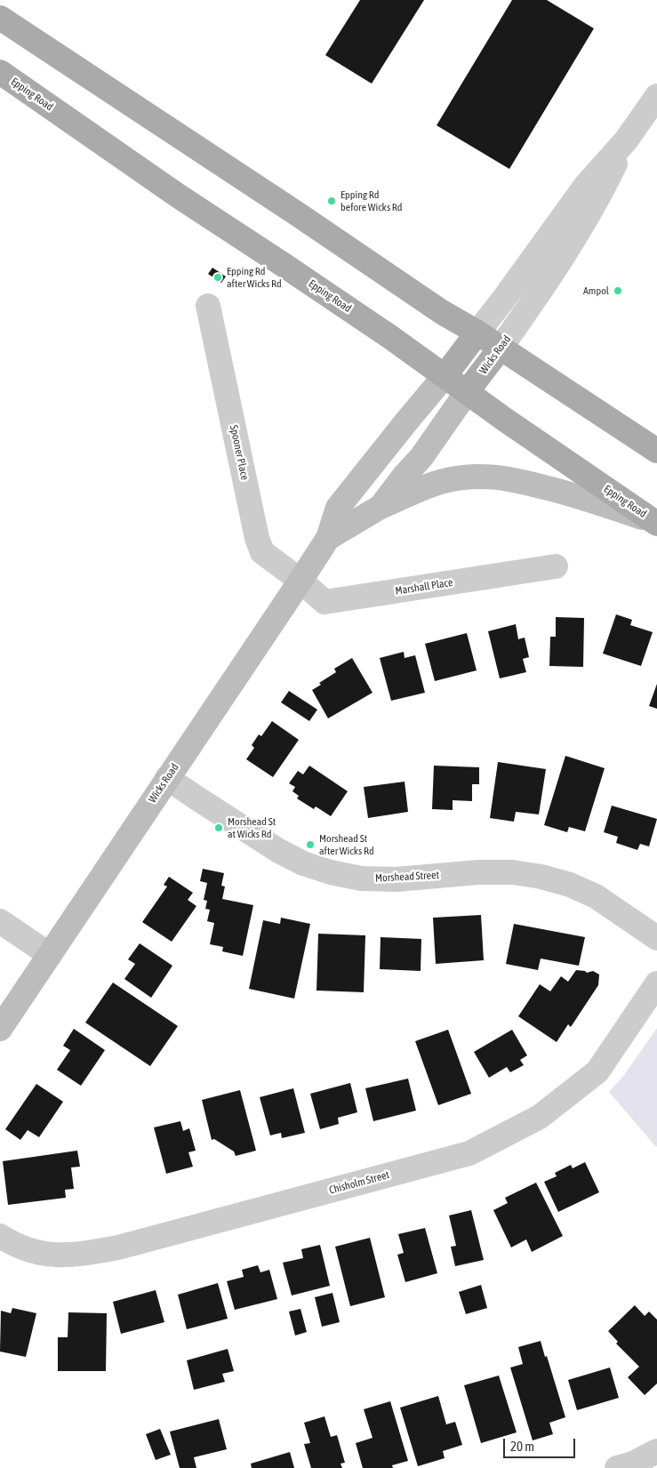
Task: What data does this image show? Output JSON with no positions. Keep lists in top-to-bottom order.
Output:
{
  "streets": {
    "main road": ["Epping Road", "Wicks Road"],
    "street": [
      "Spooner Place",
      "Marshall Place",
      "Morshead Street",
      "Chisholm Street"
    ]
  },
  "crossings": [
    ["Epping Road", "Wicks Road"],
    ["Wicks Road", "Spooner Place"],
    ["Wicks Road", "Marshall Place"],
    ["Wicks Road", "Morshead Street"],
    ["Spooner Place", "Marshall Place"]
  ],
  "places": [
    "Epping Rd before Wicks Rd",
    "Epping Rd after Wicks Rd",
    "Ampol",
    "Morshead St at Wicks Rd",
    "Morshead St after Wicks Rd"
  ],
  "scale_bar": "20 m"
}
